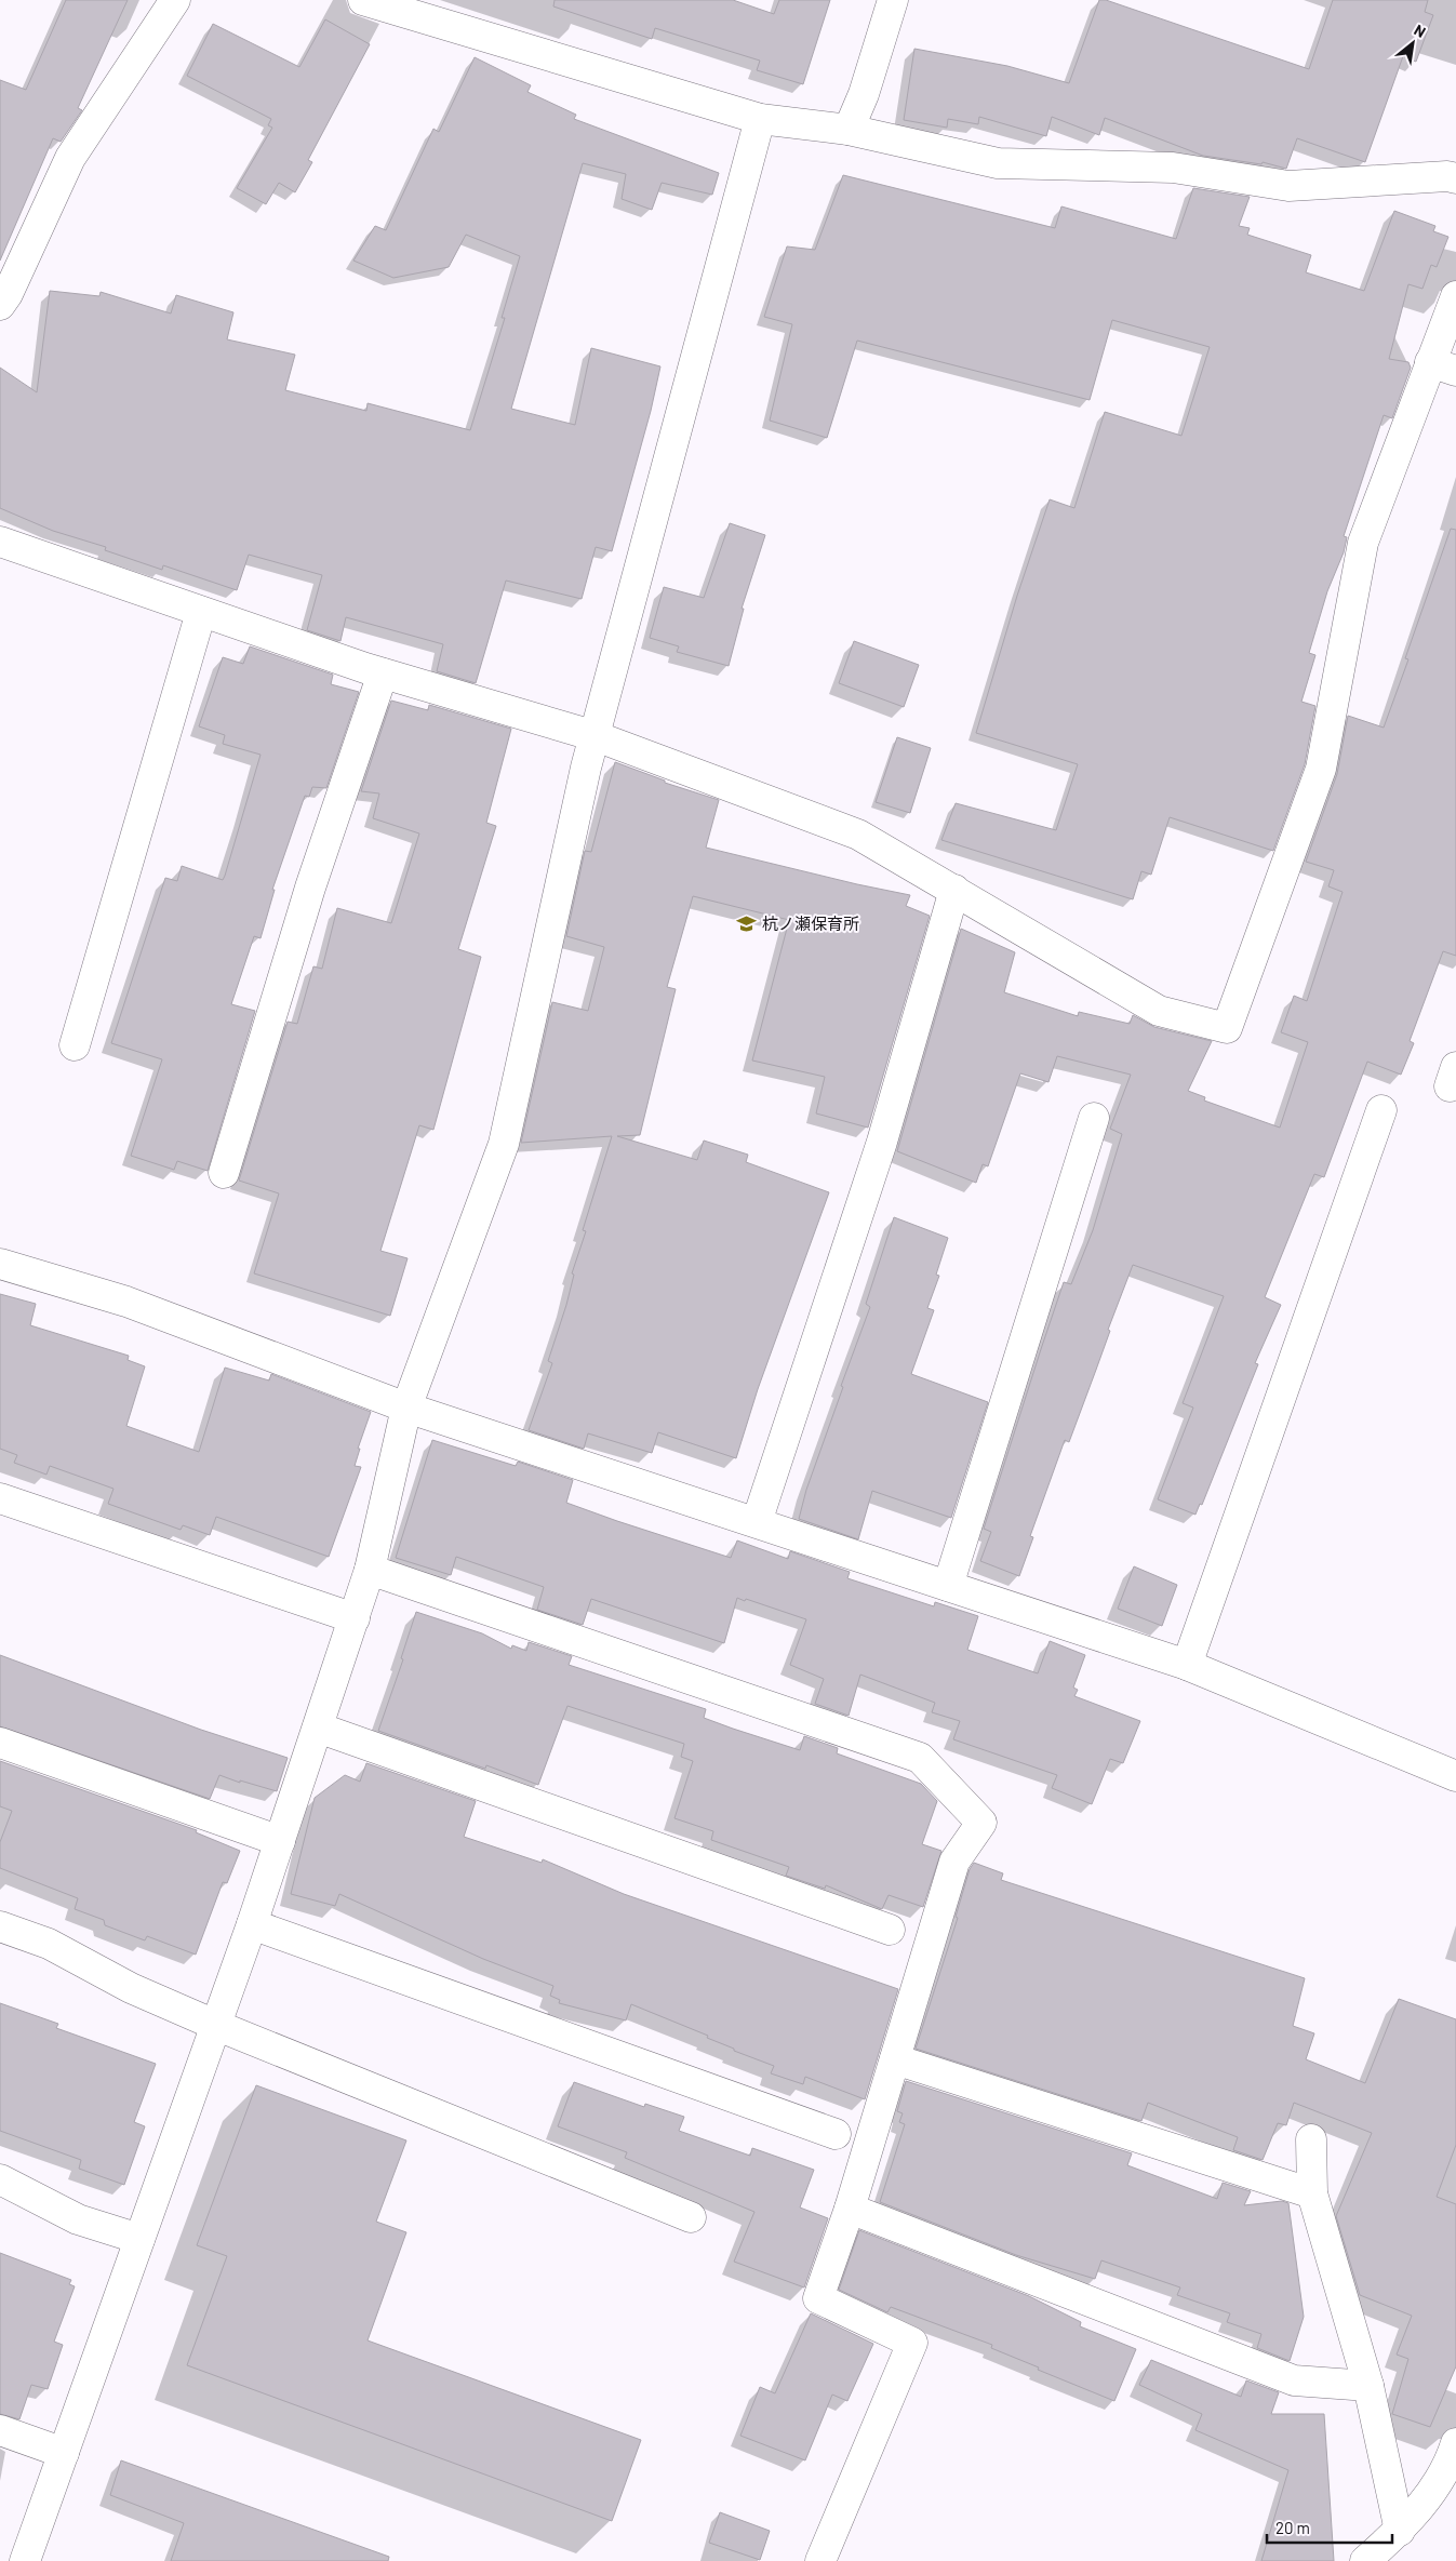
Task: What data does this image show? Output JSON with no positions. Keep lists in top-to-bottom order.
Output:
{
  "places": {
    "school or university": ["杭ノ瀬保育所"]
  },
  "scale_bar": "20 m",
  "north": "top right"
}
